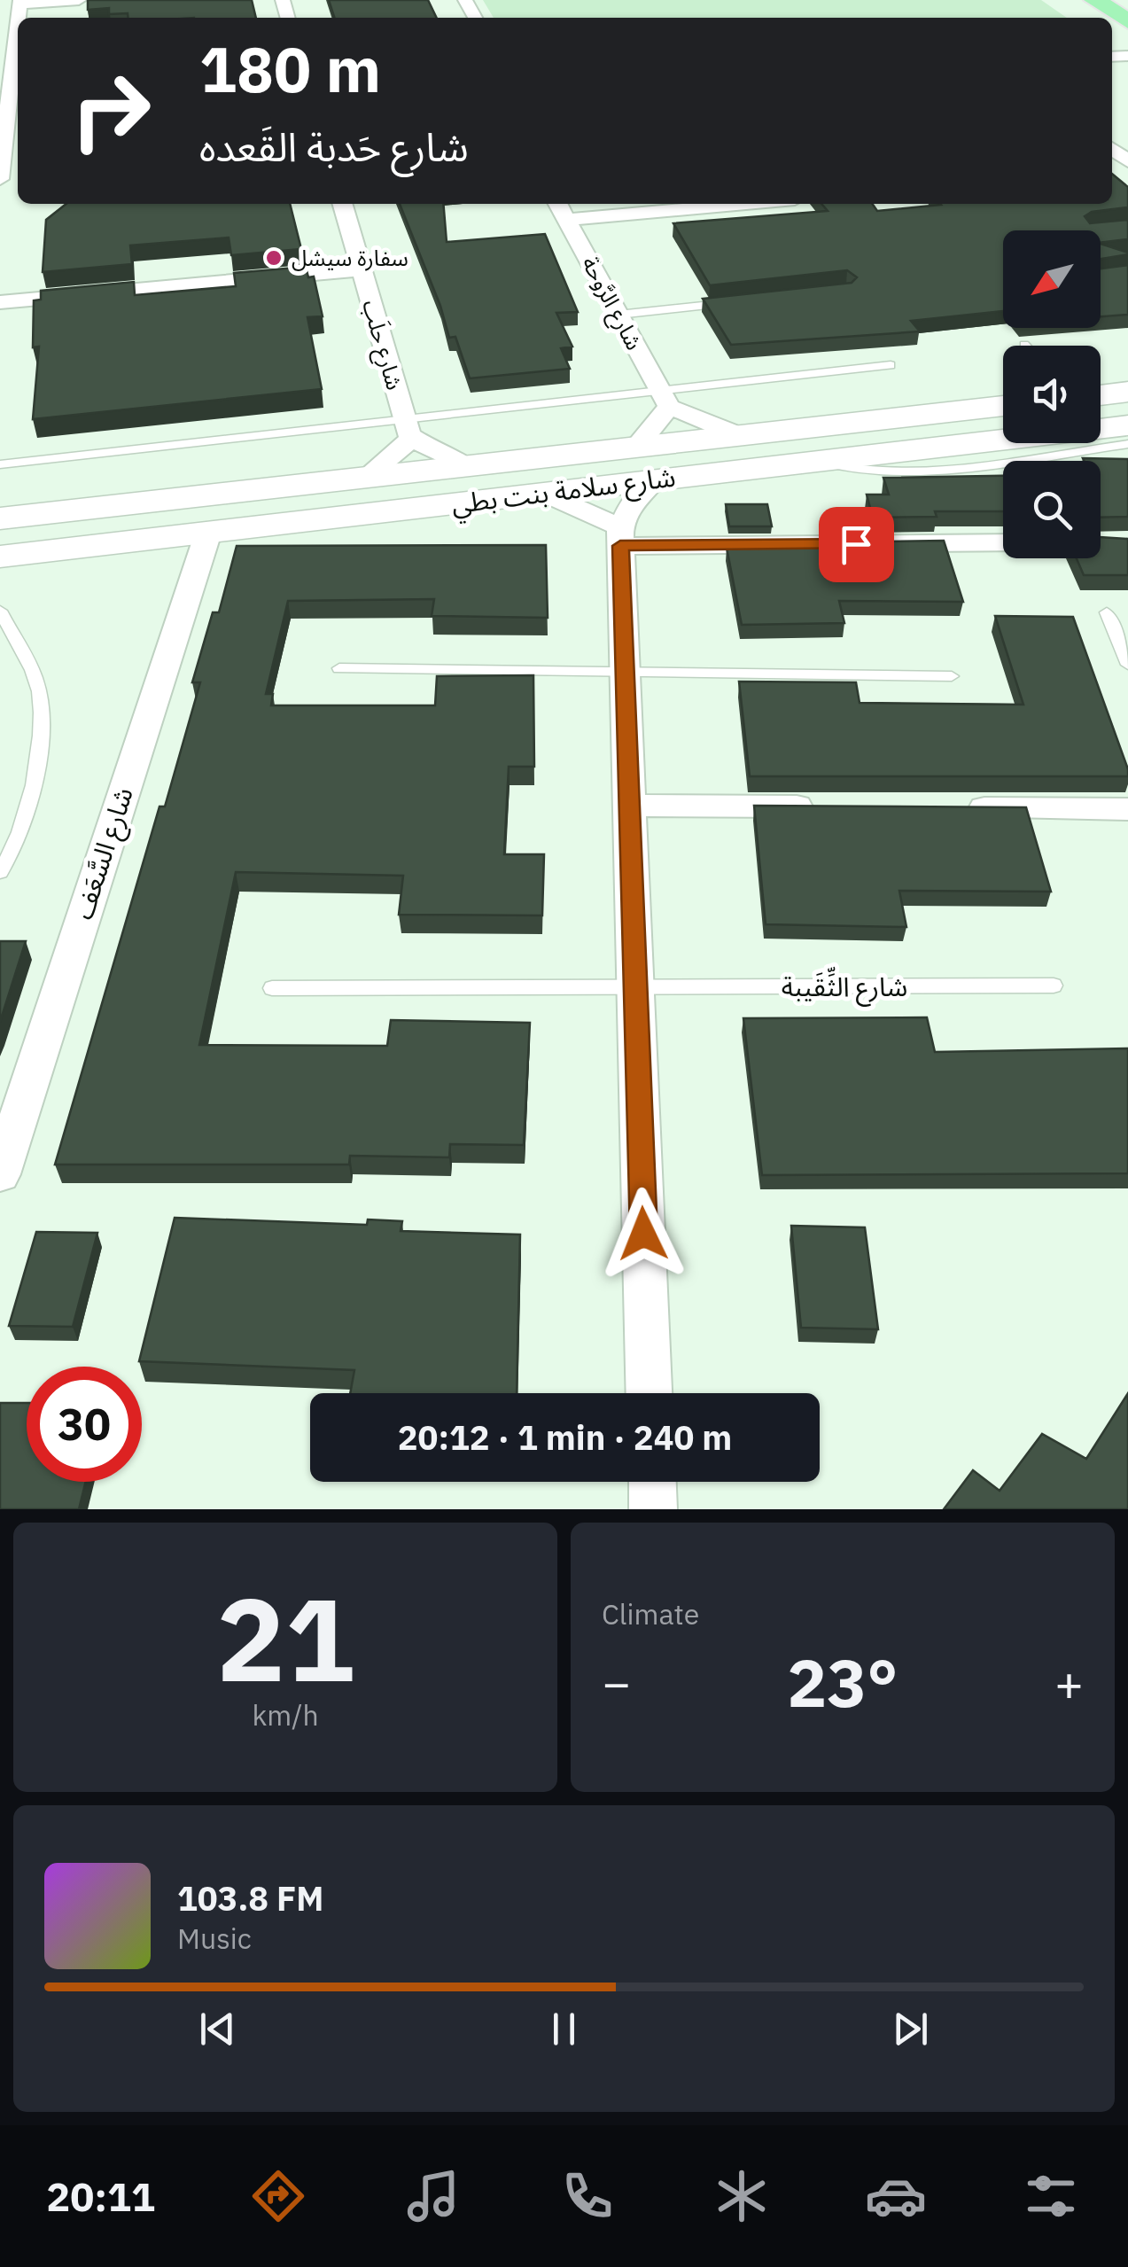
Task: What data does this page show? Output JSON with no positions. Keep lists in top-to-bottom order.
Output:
{
  "streets": {
    "main road": ["شارع سلامة بنت بطي"],
    "street": ["شارع الرَّوحة", "شارع حلَب", "شارع السَّعَف"],
    "lane": ["شارع الثِّقَيبة"]
  },
  "crossings": [
    ["شارع سلامة بنت بطي", "شارع السَّعَف"]
  ],
  "places": ["سفارة سيشل"],
  "north": "bottom left",
  "page": {
    "turn": ["180 m", "شارع حَدبة القَعده"],
    "limit": "30",
    "trip": "20:12 · 1 min · 240 m",
    "tile": [
      ["21", "km/h"],
      "Climate"
    ],
    "heat": ["−", "23°", "+"],
    "song": ["103.8 FM", "Music"],
    "tabs": "20:11"
  }
}
